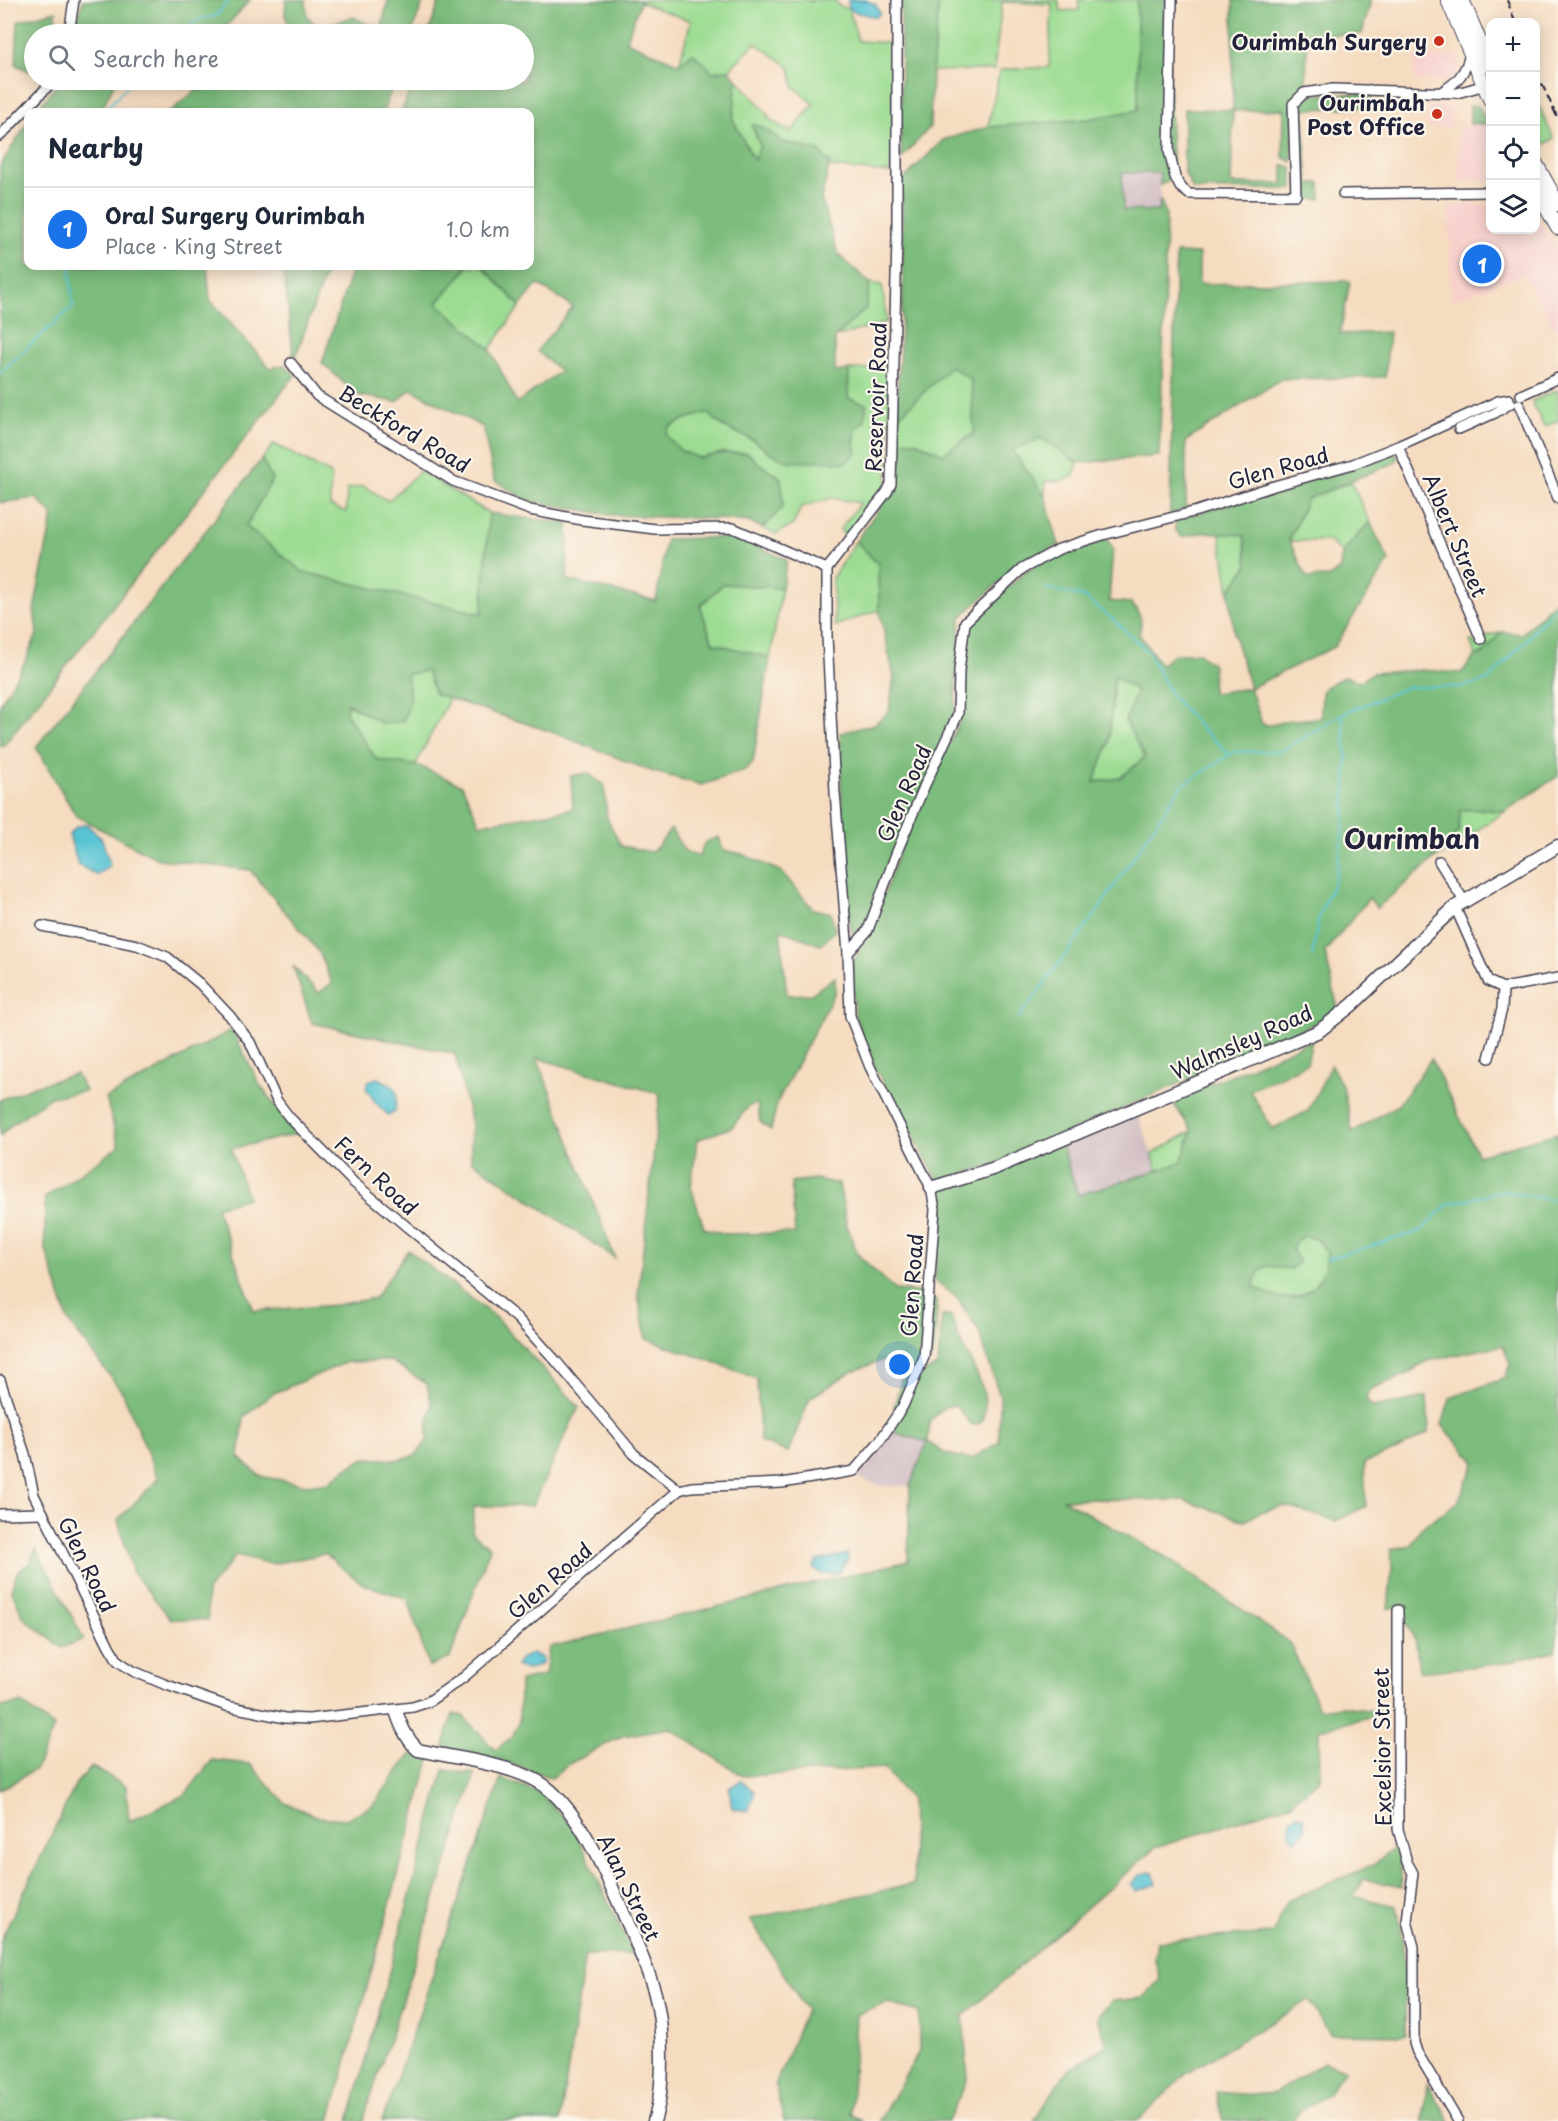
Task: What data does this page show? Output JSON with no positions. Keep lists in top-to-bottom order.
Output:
{
  "streets": {
    "street": [
      "Reservoir Road",
      "Beckford Road",
      "Glen Road",
      "Albert Street",
      "Walmsley Road",
      "Fern Road",
      "Excelsior Street",
      "Alan Street"
    ]
  },
  "crossings": [
    ["Reservoir Road", "Beckford Road"],
    ["Glen Road", "Albert Street"],
    ["Glen Road", "Walmsley Road"],
    ["Glen Road", "Fern Road"],
    ["Glen Road", "Alan Street"]
  ],
  "districts": ["Ourimbah"],
  "places": ["Ourimbah Surgery", "Ourimbah Post Office"],
  "page": {
    "map_buttons": ["+", "−"],
    "search": "Search here",
    "heading": "Nearby",
    "list": [
      {
        "mark": "1",
        "name": "Oral Surgery Ourimbah",
        "note": "Place · King Street",
        "value": "1.0 km"
      }
    ],
    "pins": "1"
  }
}
